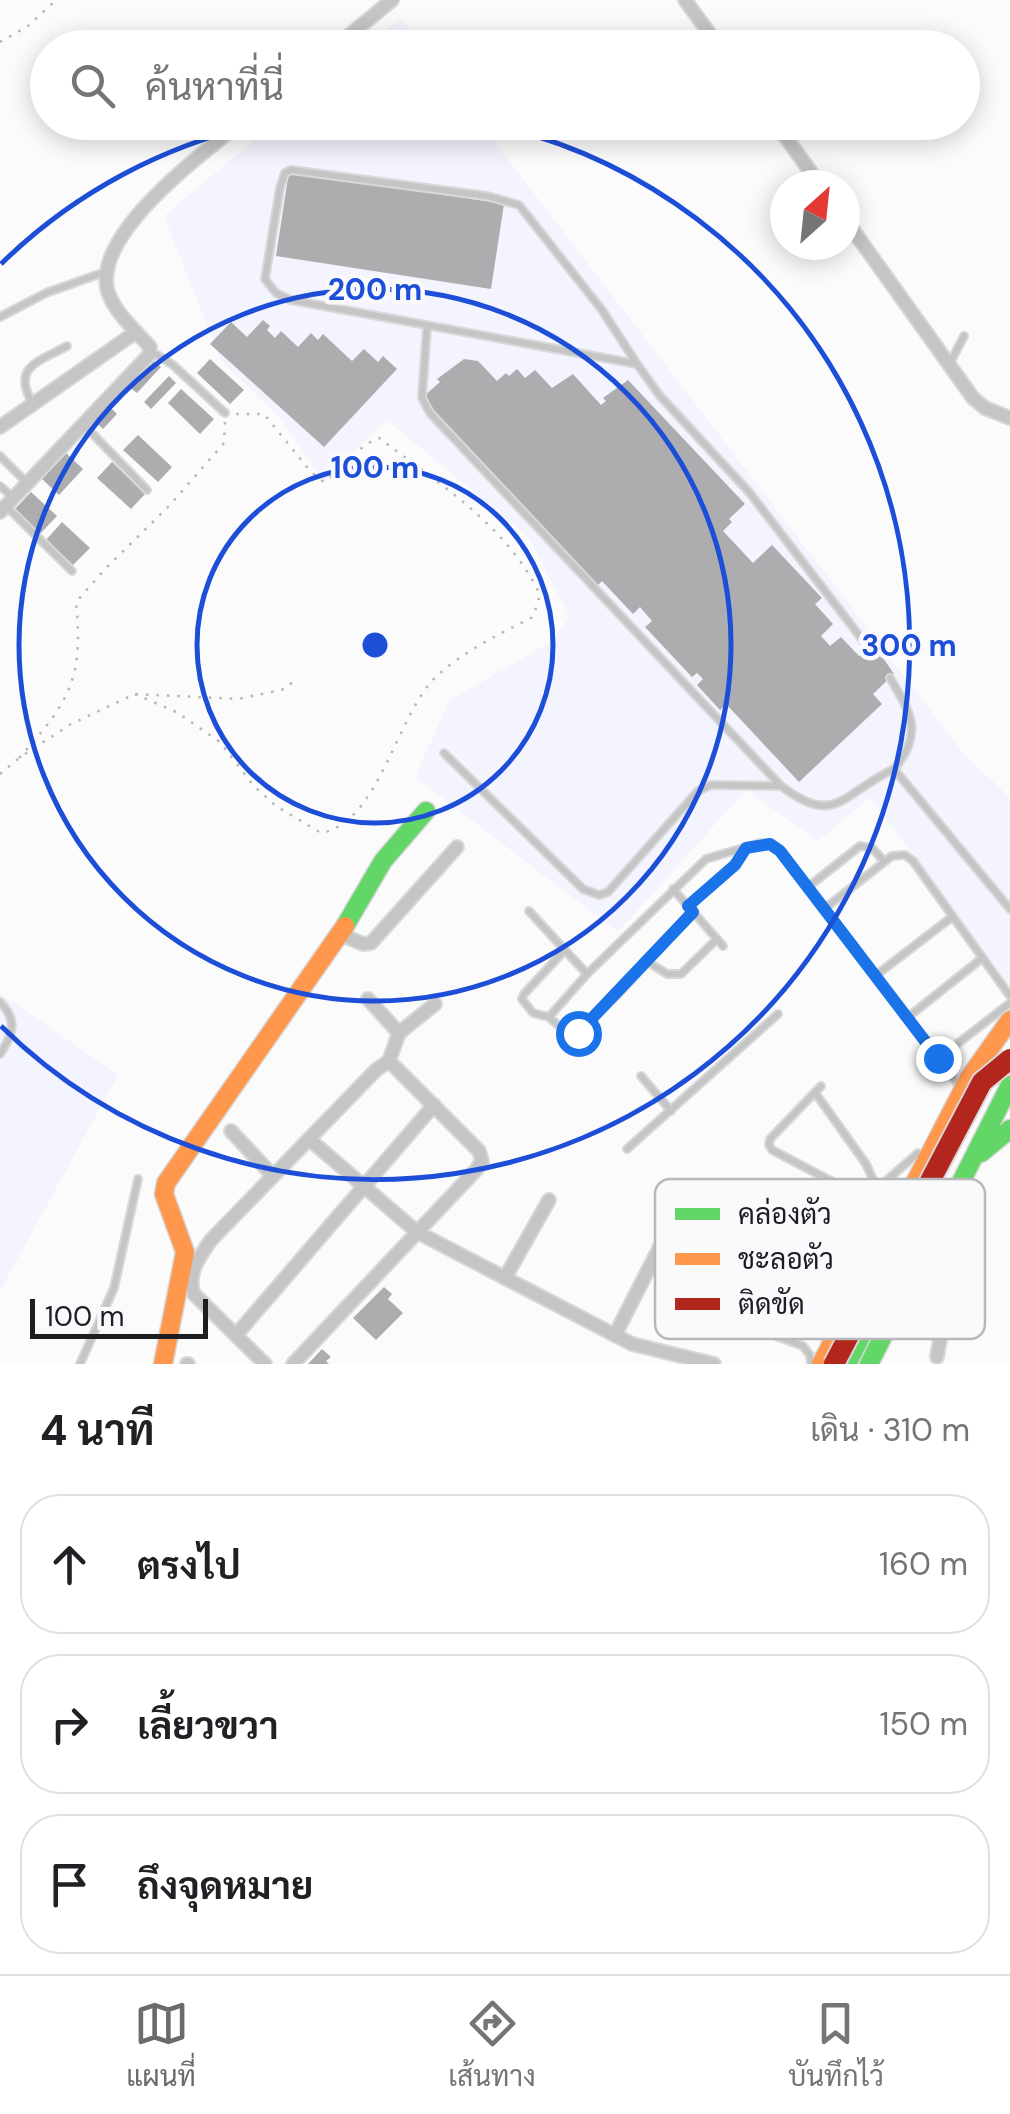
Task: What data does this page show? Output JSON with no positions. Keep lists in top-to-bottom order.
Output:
{
  "legend": ["คล่องตัว", "ชะลอตัว", "ติดขัด"],
  "scale_bar": "100 m",
  "north": "top right",
  "page": {
    "search": "ค้นหาที่นี่",
    "scale": "100 m",
    "heading": ["4 นาที", "เดิน · 310 m"],
    "list": [
      ["ตรงไป", "160 m"],
      ["เลี้ยวขวา", "150 m"],
      "ถึงจุดหมาย"
    ],
    "nav": ["แผนที่", "เส้นทาง", "บันทึกไว้"]
  },
  "rings": ["200 m", "100 m", "300 m"]
}
